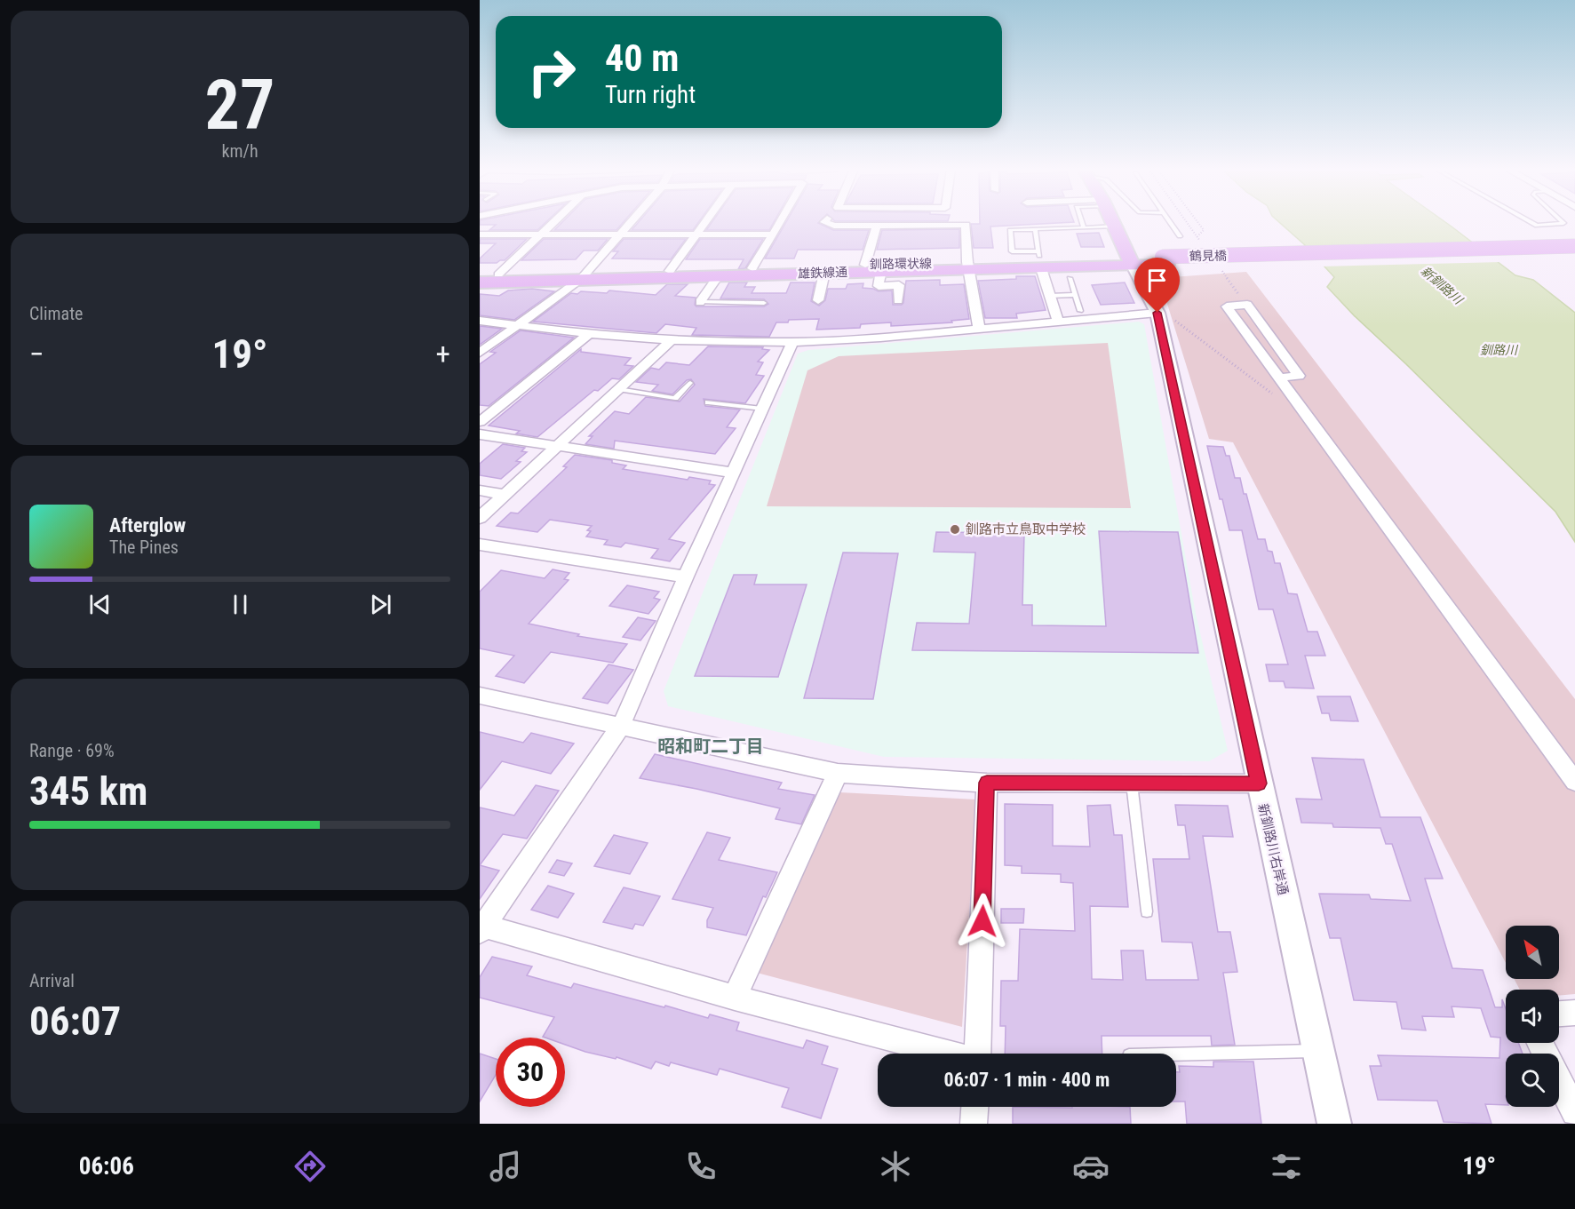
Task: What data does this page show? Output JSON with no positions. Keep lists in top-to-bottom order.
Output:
{
  "streets": {
    "main road": ["鶴見橋", "釧路環状線", "雄鉄線通"],
    "street": ["新釧路川右岸通"]
  },
  "crossings": [
    ["鶴見橋", "雄鉄線通"],
    ["釧路環状線", "雄鉄線通"],
    ["釧路環状線", "新釧路川右岸通"],
    ["雄鉄線通", "新釧路川右岸通"]
  ],
  "districts": ["昭和町二丁目"],
  "water": ["新釧路川", "釧路川"],
  "places": ["釧路市立鳥取中学校"],
  "north": "top left",
  "page": {
    "tile": [
      ["27", "km/h"],
      "Climate",
      ["Range · 69%", "345 km"],
      ["Arrival", "06:07"]
    ],
    "turn": ["40 m", "Turn right"],
    "heat": ["−", "19°", "+"],
    "song": ["Afterglow", "The Pines"],
    "limit": "30",
    "trip": "06:07 · 1 min · 400 m",
    "tabs": ["06:06", "19°"]
  }
}
